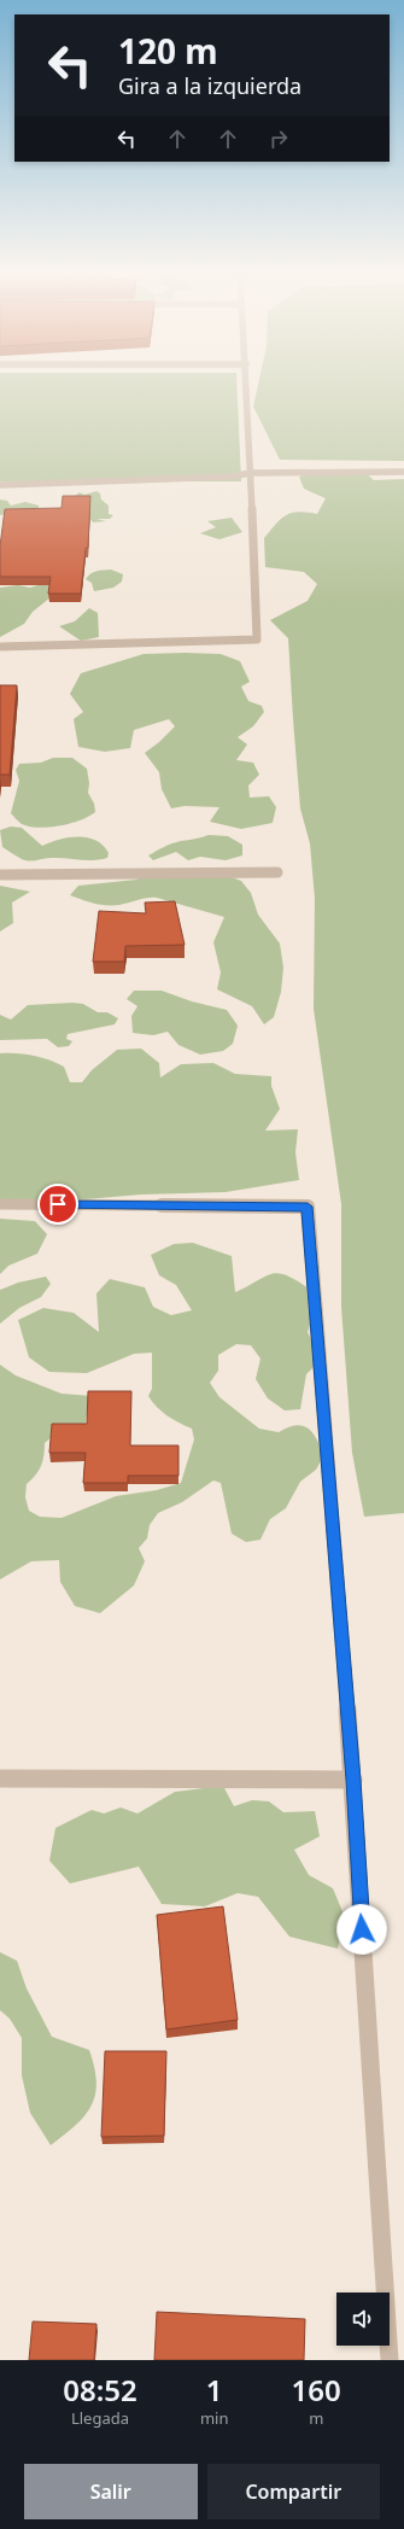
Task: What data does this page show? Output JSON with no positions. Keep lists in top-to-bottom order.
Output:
{
  "page": {
    "turn": ["120 m", "Gira a la izquierda"],
    "eta": [
      "08:52",
      "Llegada",
      "1",
      "min",
      "160",
      "m"
    ],
    "buttons": ["Salir", "Compartir"]
  }
}
